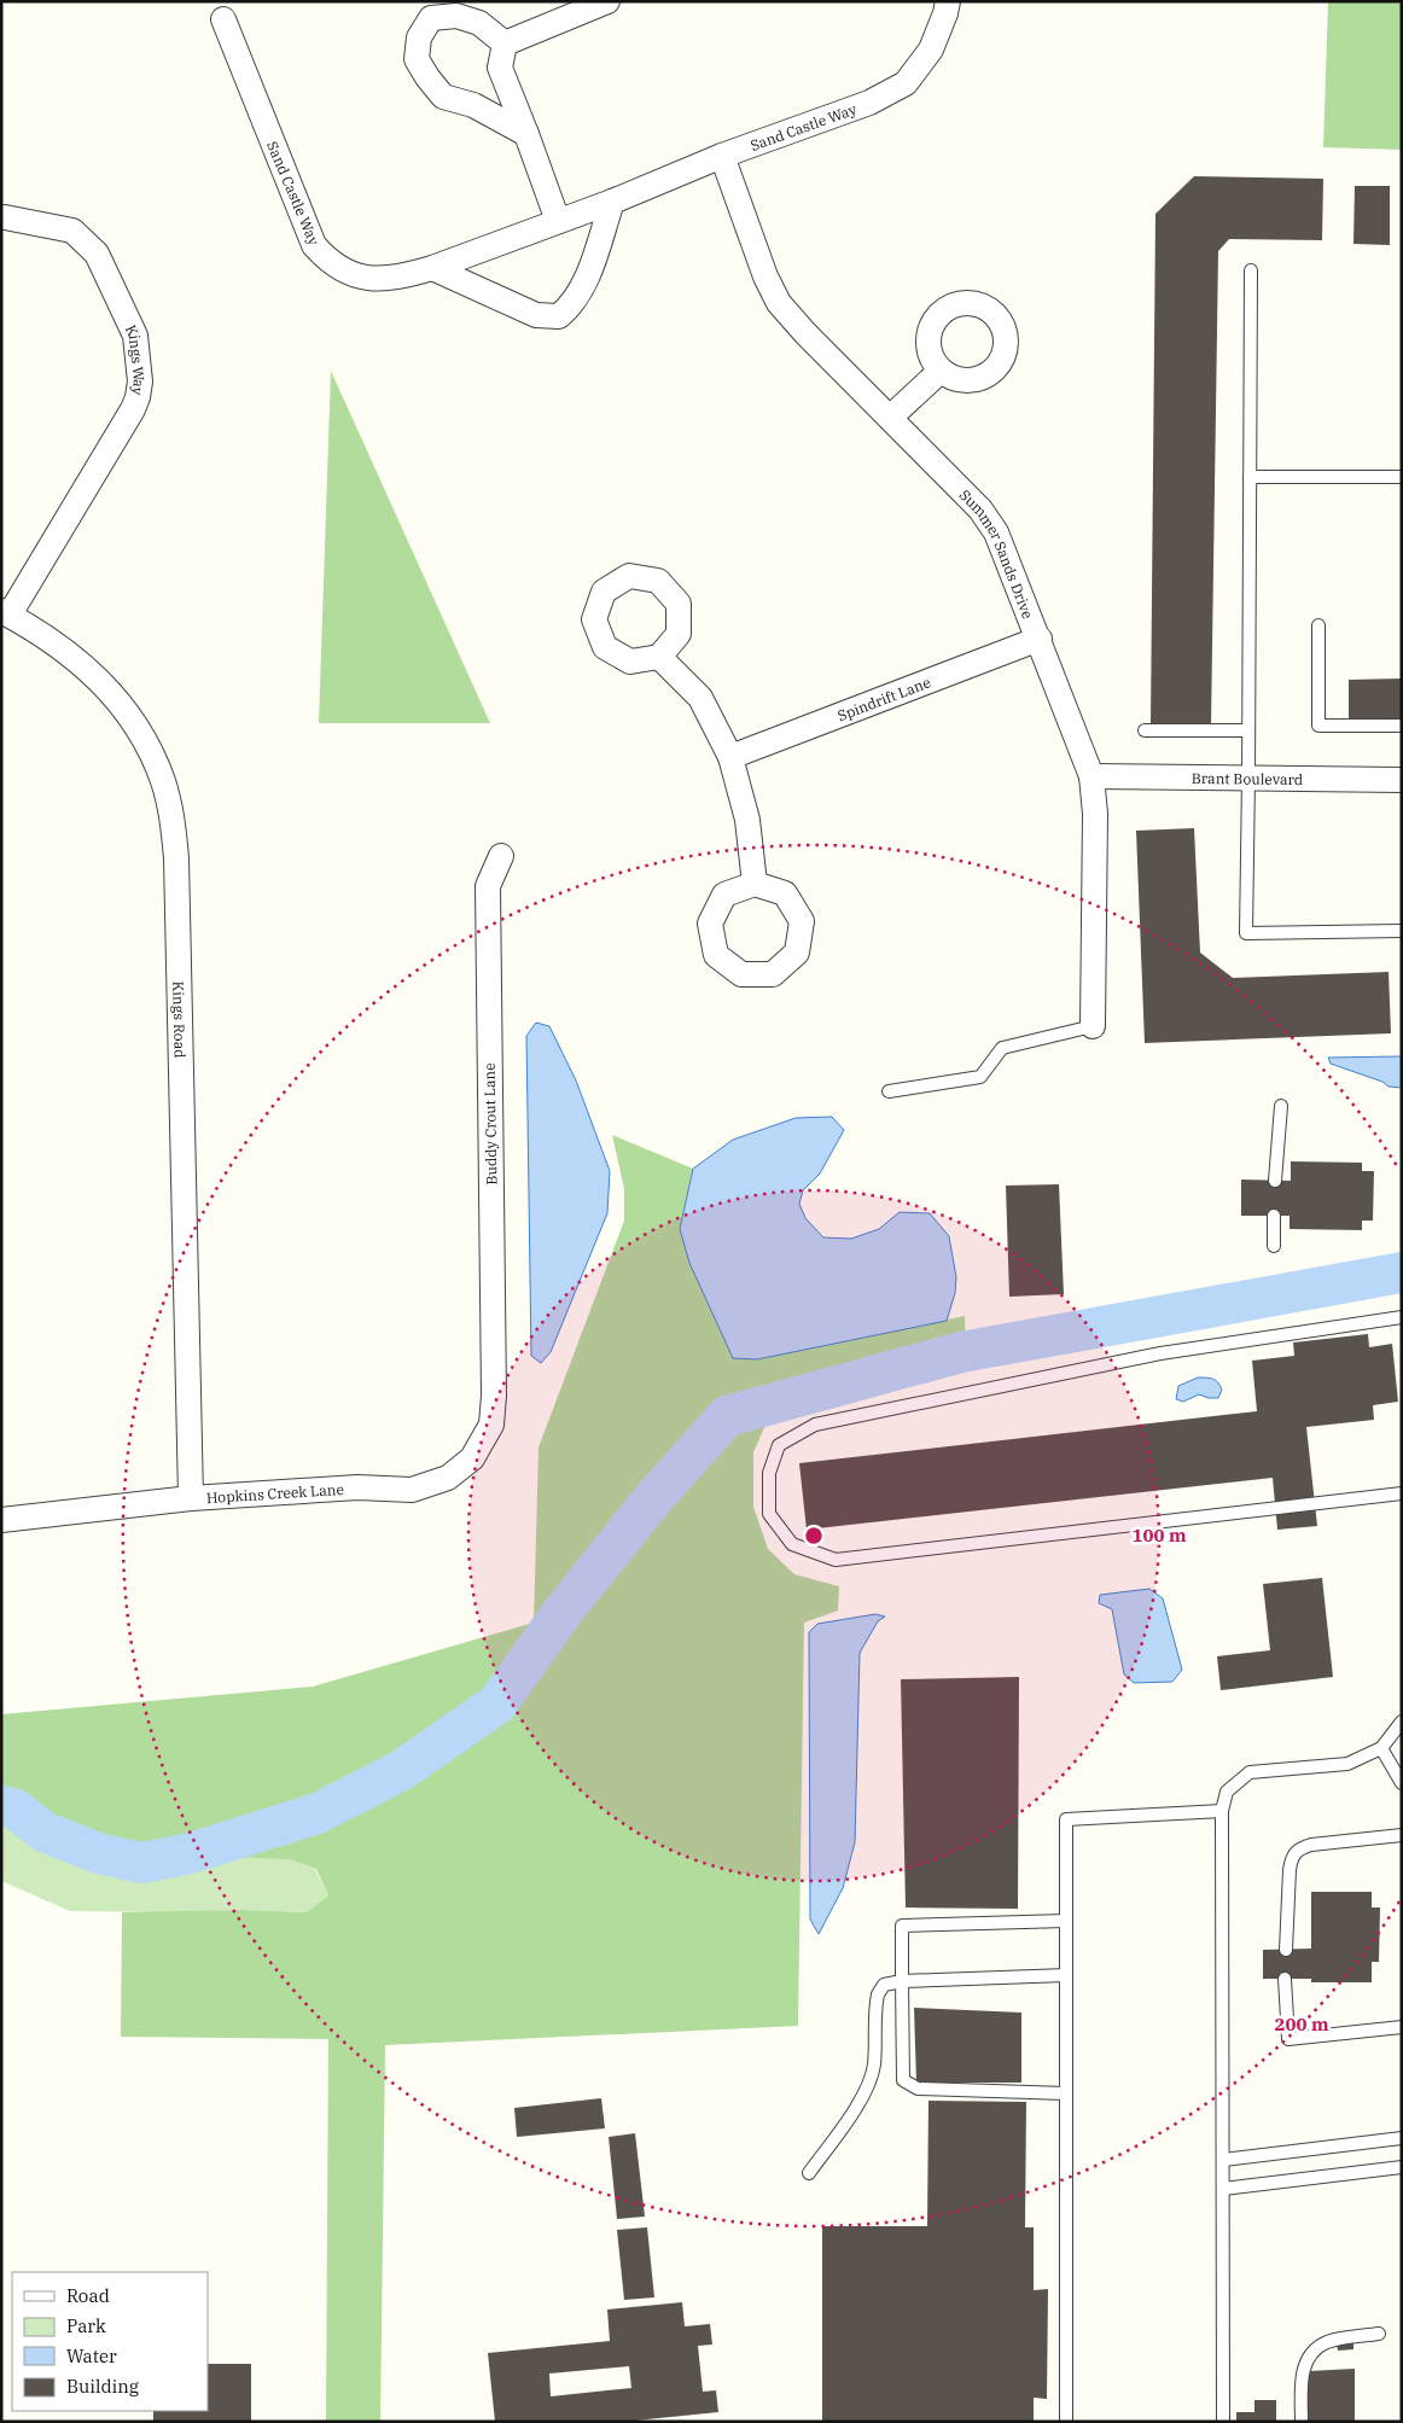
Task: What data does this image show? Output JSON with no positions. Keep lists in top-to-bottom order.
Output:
{
  "streets": {
    "street": [
      "Sand Castle Way",
      "Kings Way",
      "Summer Sands Drive",
      "Spindrift Lane",
      "Brant Boulevard",
      "Kings Road",
      "Buddy Crout Lane",
      "Hopkins Creek Lane"
    ]
  },
  "crossings": [
    ["Sand Castle Way", "Summer Sands Drive"],
    ["Kings Way", "Kings Road"],
    ["Summer Sands Drive", "Spindrift Lane"],
    ["Summer Sands Drive", "Brant Boulevard"],
    ["Kings Road", "Hopkins Creek Lane"],
    ["Buddy Crout Lane", "Hopkins Creek Lane"]
  ],
  "legend": [
    "Road",
    "Park",
    "Water",
    "Building"
  ],
  "rings": ["100 m", "200 m"]
}
